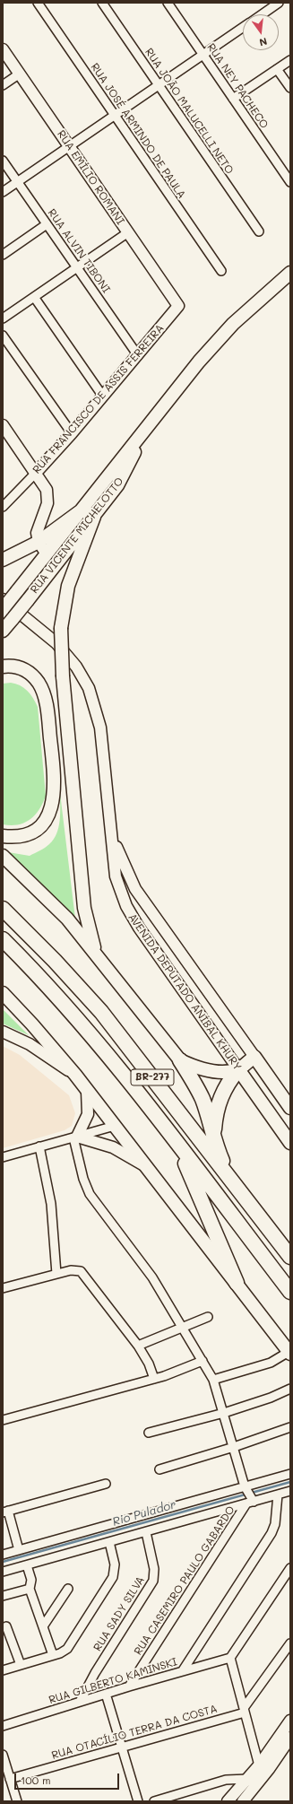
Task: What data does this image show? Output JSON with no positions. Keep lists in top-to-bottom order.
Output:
{
  "streets": {
    "highway": ["BR-277"],
    "main road": [
      "RUA EMÍLIO ROMANI",
      "RUA FRANCISCO DE ASSIS FERREIRA",
      "RUA VICENTE MICHELOTTO",
      "AVENIDA DEPUTADO ANÍBAL KHURY"
    ],
    "street": [
      "RUA NEY PACHECO",
      "RUA JOÃO MALUCELLI NETO",
      "RUA JOSÉ ARMINDO DE PAULA",
      "RUA ALVIN TIBONI",
      "RUA CASEMIRO PAULO GABARDO",
      "RUA SADY SILVA",
      "RUA GILBERTO KAMINSKI",
      "RUA OTACÍLIO TERRA DA COSTA"
    ]
  },
  "crossings": [
    ["RUA EMÍLIO ROMANI", "RUA FRANCISCO DE ASSIS FERREIRA"],
    ["RUA ALVIN TIBONI", "RUA FRANCISCO DE ASSIS FERREIRA"],
    ["RUA CASEMIRO PAULO GABARDO", "RUA GILBERTO KAMINSKI"],
    ["RUA SADY SILVA", "RUA GILBERTO KAMINSKI"]
  ],
  "water": ["Rio Pulador"],
  "scale_bar": "100 m",
  "north": "bottom"
}
